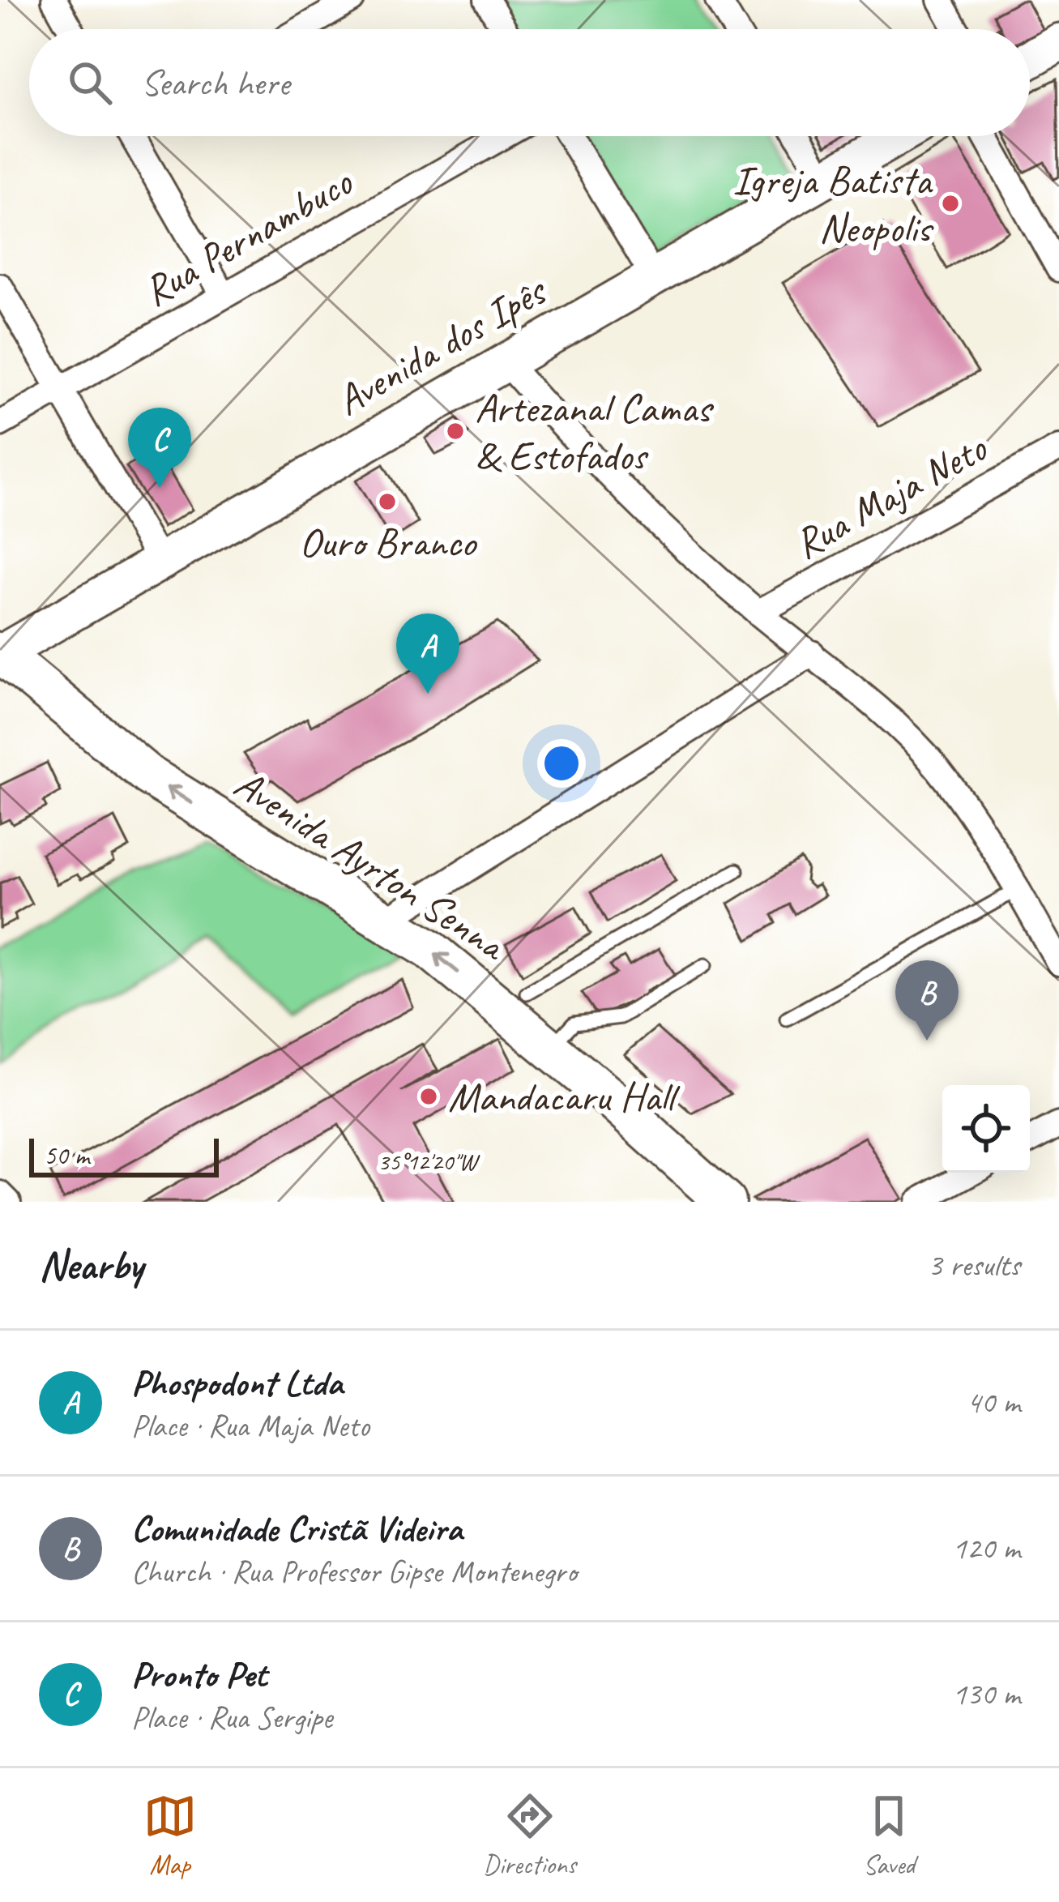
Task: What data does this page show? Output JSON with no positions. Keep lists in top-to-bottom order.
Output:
{
  "streets": {
    "main road": ["Avenida Ayrton Senna"],
    "street": ["Rua Pernambuco", "Avenida dos Ipês", "Rua Maja Neto"]
  },
  "crossings": [
    ["Avenida dos Ipês", "Avenida Ayrton Senna"]
  ],
  "one_way": ["Avenida Ayrton Senna"],
  "places": [
    "Igreja Batista Neopolis",
    "Artezanal Camas & Estofados",
    "Ouro Branco",
    "Mandacaru Hall"
  ],
  "scale_bar": "50 m",
  "page": {
    "search": "Search here",
    "pins": ["C", "A", "B"],
    "scale": "50 m",
    "heading": ["Nearby", "3 results"],
    "list": [
      {
        "mark": "A",
        "name": "Phospodont Ltda",
        "note": "Place · Rua Maja Neto",
        "value": "40 m"
      },
      {
        "mark": "B",
        "name": "Comunidade Cristã Videira",
        "note": "Church · Rua Professor Gipse Montenegro",
        "value": "120 m"
      },
      {
        "mark": "C",
        "name": "Pronto Pet",
        "note": "Place · Rua Sergipe",
        "value": "130 m"
      }
    ],
    "nav": ["Map", "Directions", "Saved"]
  },
  "coordinates": ["35°12'20\"W"]
}
